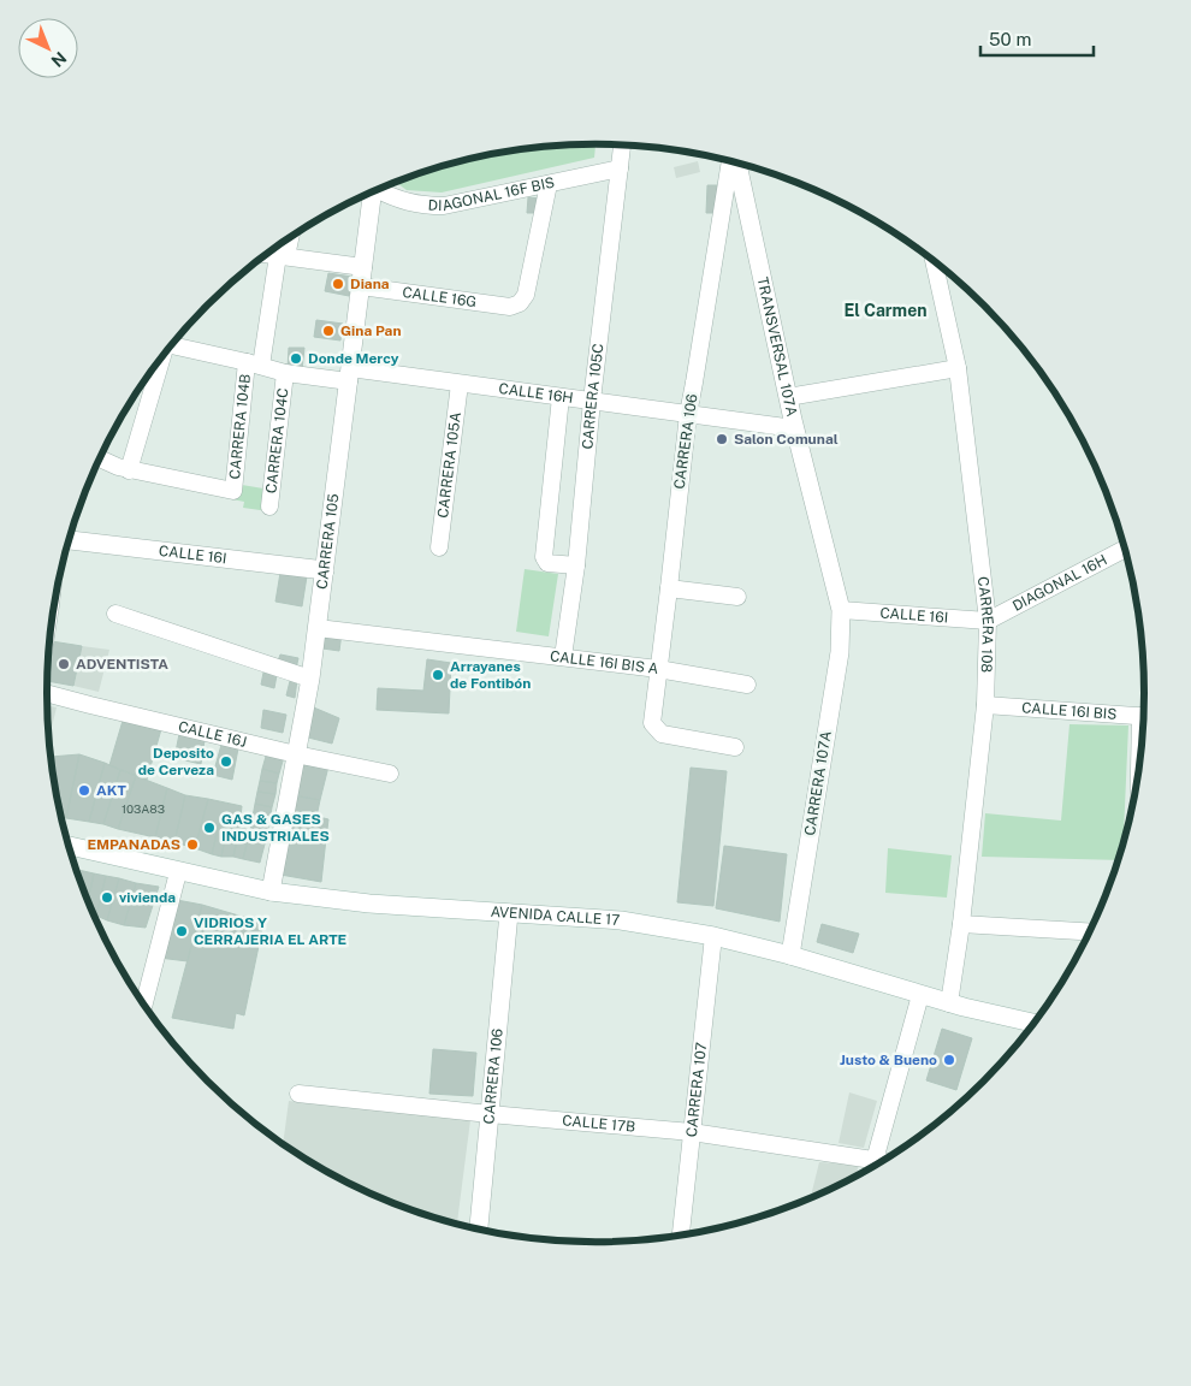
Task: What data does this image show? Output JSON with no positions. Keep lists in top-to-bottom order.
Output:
{
  "streets": {
    "street": [
      "DIAGONAL 16F BIS",
      "CALLE 16G",
      "TRANSVERSAL 107A",
      "CALLE 16H",
      "CARRERA 105C",
      "CARRERA 104B",
      "CARRERA 104C",
      "CARRERA 106",
      "CARRERA 105A",
      "CARRERA 105",
      "CALLE 16I",
      "DIAGONAL 16H",
      "CARRERA 108",
      "CALLE 16I BIS A",
      "CALLE 16I BIS",
      "CALLE 16J",
      "CARRERA 107A",
      "AVENIDA CALLE 17",
      "CARRERA 107",
      "CALLE 17B"
    ]
  },
  "crossings": [
    ["DIAGONAL 16F BIS", "CALLE 16G"],
    ["DIAGONAL 16F BIS", "CARRERA 105C"],
    ["CALLE 16G", "CARRERA 105"],
    ["TRANSVERSAL 107A", "CALLE 16H"],
    ["TRANSVERSAL 107A", "CALLE 16I"],
    ["TRANSVERSAL 107A", "CARRERA 107A"],
    ["CALLE 16H", "CARRERA 105C"],
    ["CALLE 16H", "CARRERA 104B"],
    ["CALLE 16H", "CARRERA 104C"],
    ["CALLE 16H", "CARRERA 106"],
    ["CALLE 16H", "CARRERA 105A"],
    ["CALLE 16H", "CARRERA 105"],
    ["CARRERA 105C", "CALLE 16I BIS A"],
    ["CARRERA 106", "CALLE 16I BIS A"],
    ["CARRERA 106", "AVENIDA CALLE 17"],
    ["CARRERA 106", "CALLE 17B"],
    ["CARRERA 105", "CALLE 16I"],
    ["CARRERA 105", "CALLE 16I BIS A"],
    ["CARRERA 105", "CALLE 16J"],
    ["CARRERA 105", "AVENIDA CALLE 17"],
    ["CALLE 16I", "DIAGONAL 16H"],
    ["CALLE 16I", "CARRERA 108"],
    ["CALLE 16I", "CARRERA 107A"],
    ["DIAGONAL 16H", "CARRERA 108"],
    ["CARRERA 108", "CALLE 16I BIS"],
    ["CARRERA 108", "AVENIDA CALLE 17"],
    ["CARRERA 107A", "AVENIDA CALLE 17"],
    ["AVENIDA CALLE 17", "CARRERA 107"],
    ["CARRERA 107", "CALLE 17B"]
  ],
  "districts": ["El Carmen"],
  "places": [
    "Diana",
    "Gina Pan",
    "Donde Mercy",
    "Salon Comunal",
    "ADVENTISTA",
    "Arrayanes de Fontibón",
    "Deposito de Cerveza",
    "AKT",
    "GAS & GASES INDUSTRIALES",
    "EMPANADAS",
    "vivienda",
    "VIDRIOS Y CERRAJERIA EL ARTE",
    "Justo & Bueno"
  ],
  "house_numbers": ["103A83"],
  "scale_bar": "50 m",
  "north": "bottom right"
}
